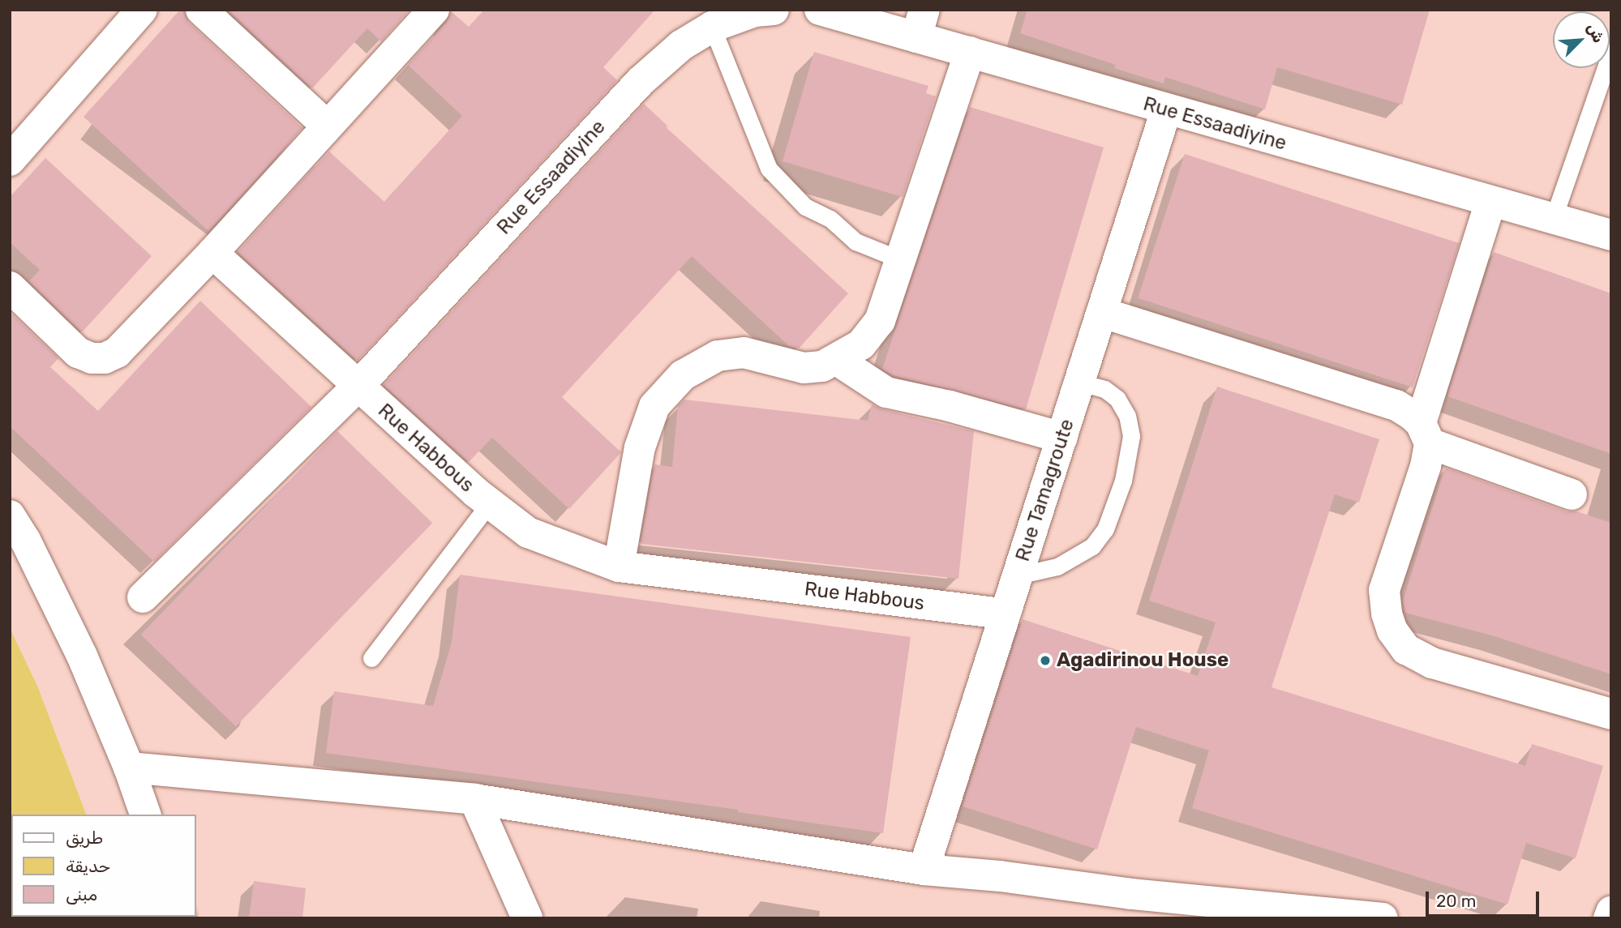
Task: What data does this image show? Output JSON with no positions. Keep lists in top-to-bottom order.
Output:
{
  "streets": {
    "street": ["Rue Essaadiyine", "Rue Habbous", "Rue Tamagroute"]
  },
  "crossings": [
    ["Rue Essaadiyine", "Rue Habbous"],
    ["Rue Essaadiyine", "Rue Tamagroute"],
    ["Rue Habbous", "Rue Tamagroute"]
  ],
  "places": ["Agadirinou House"],
  "legend": ["طريق", "حديقة", "مبنى"],
  "scale_bar": "20 m",
  "north": "top right"
}
